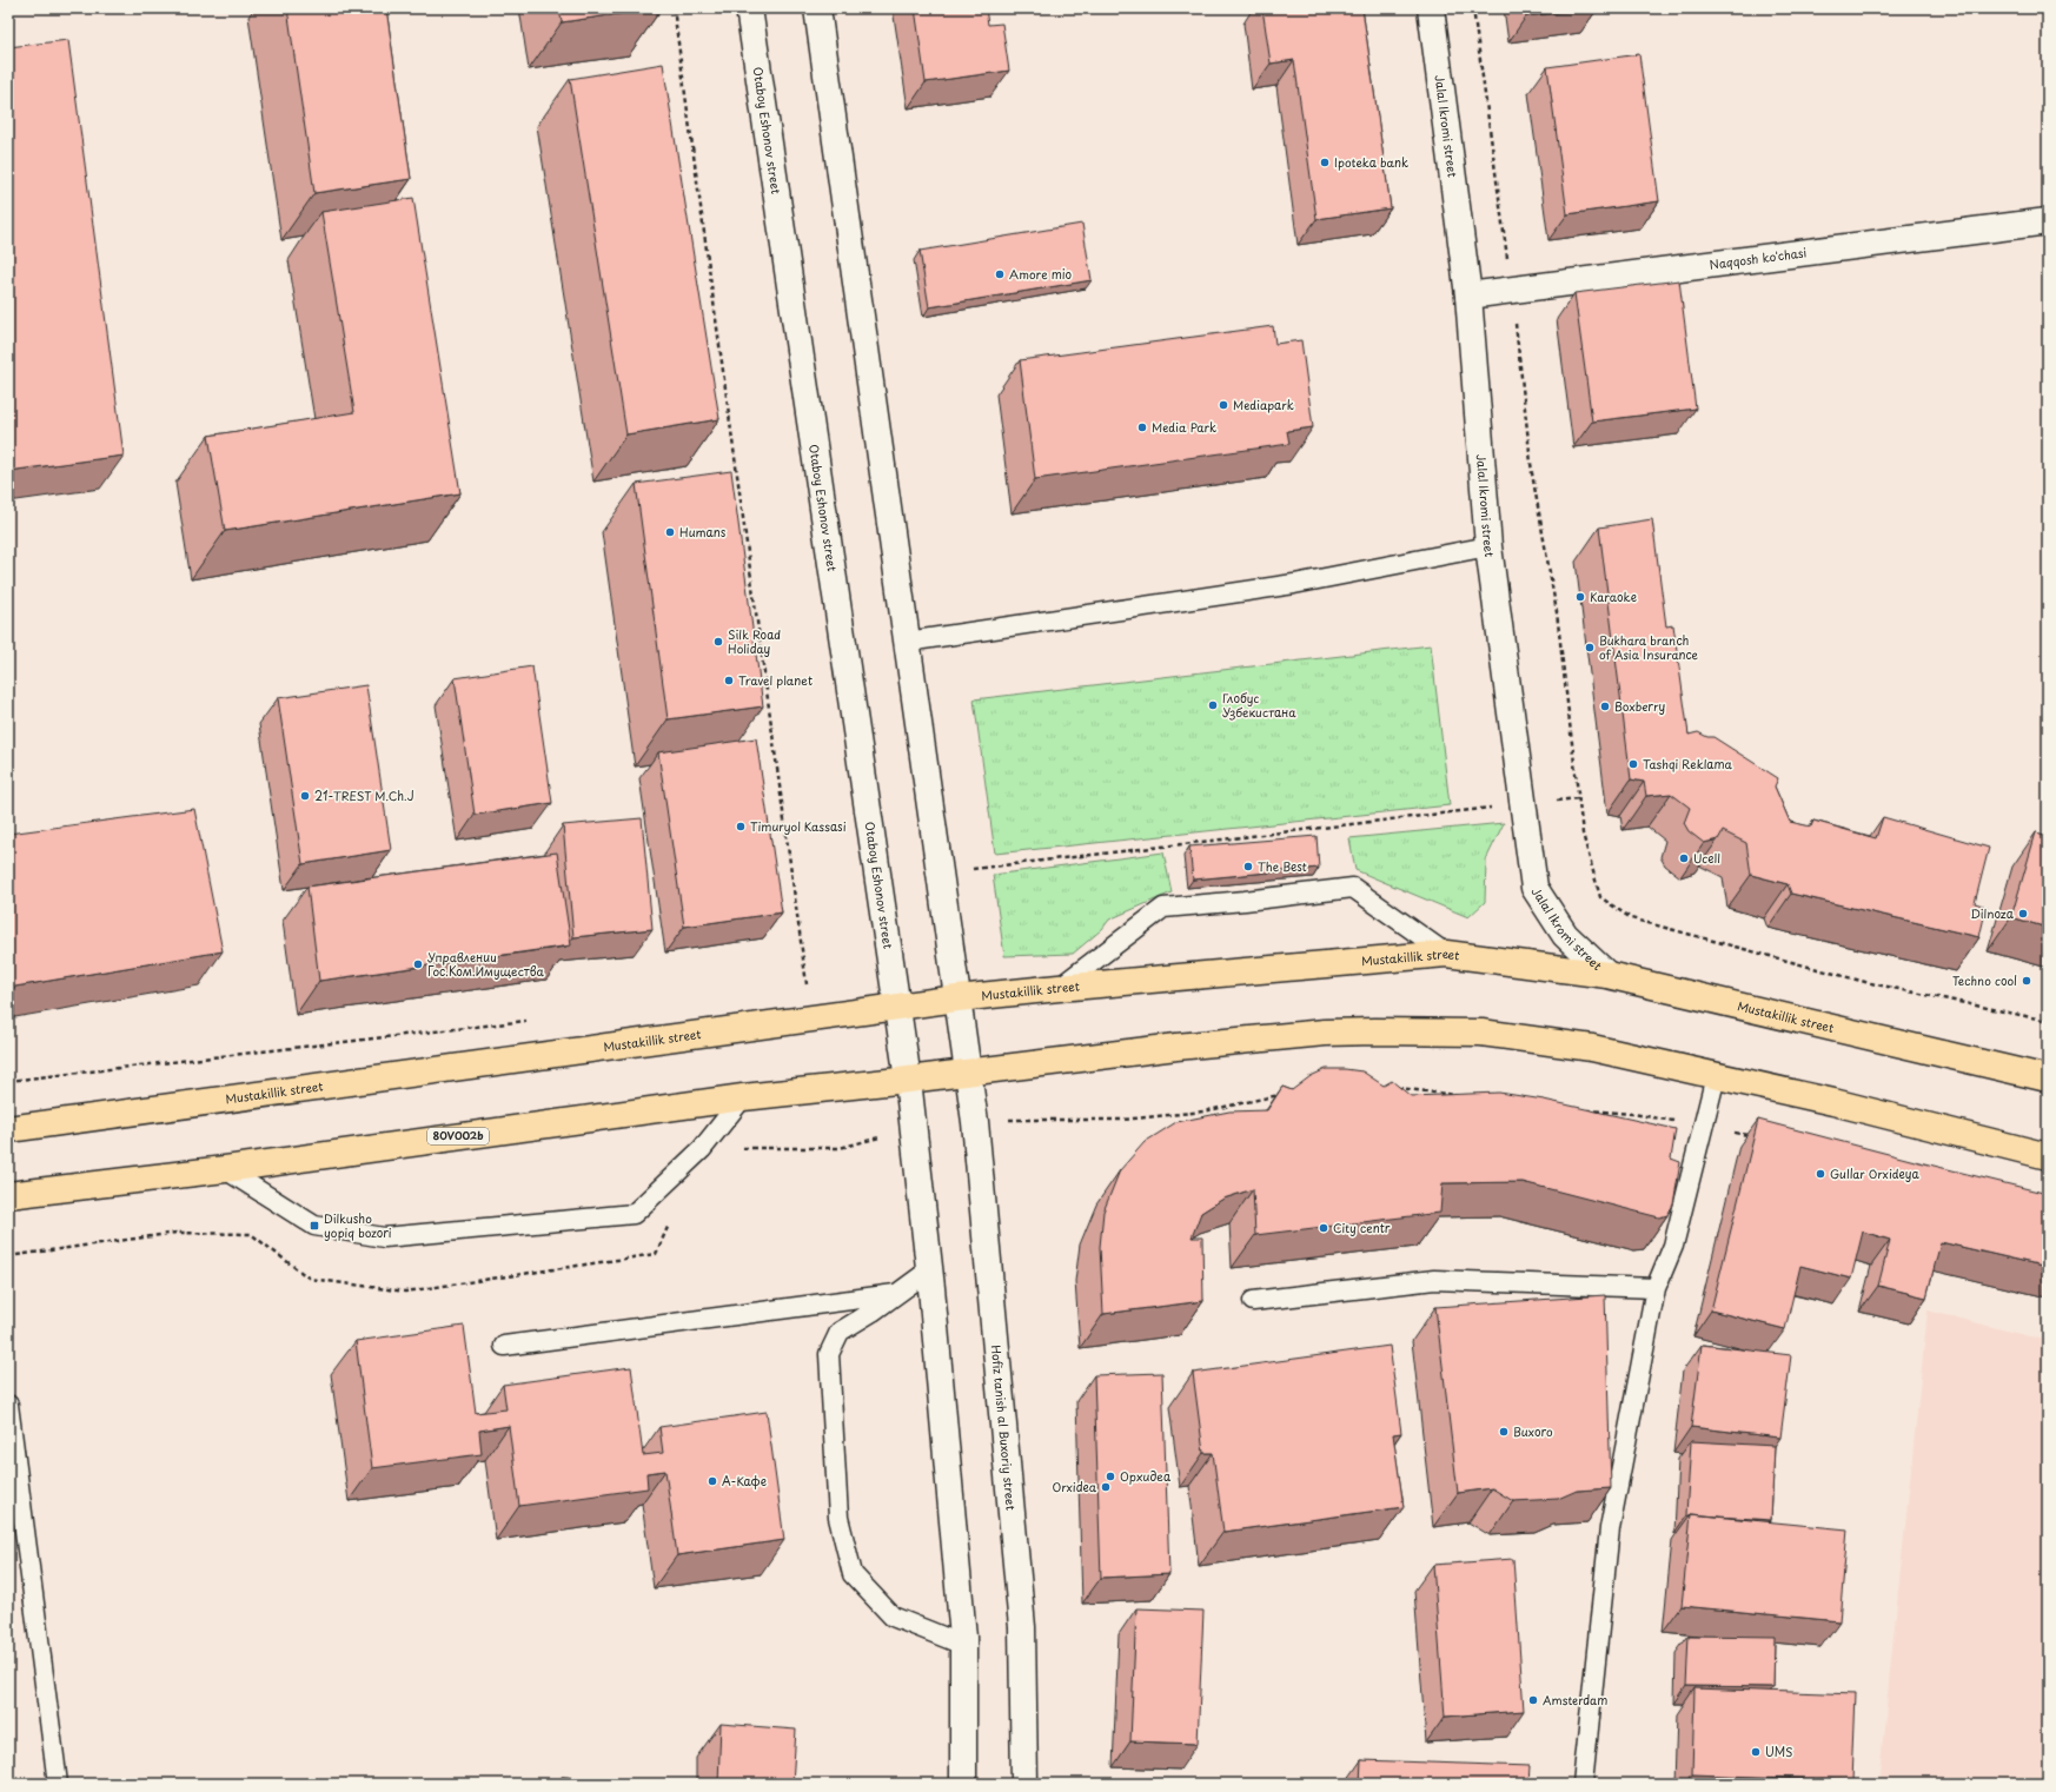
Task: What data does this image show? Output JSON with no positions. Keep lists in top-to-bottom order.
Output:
{
  "streets": {
    "main road": ["Mustakillik street", "80V002b"],
    "street": [
      "Jalal Ikromi street",
      "Otaboy Eshonov street",
      "Naqqosh ko'chasi",
      "Hofiz tanish al Buxoriy street"
    ]
  },
  "crossings": [
    ["Jalal Ikromi street", "Naqqosh ko'chasi"],
    ["Jalal Ikromi street", "Mustakillik street"],
    ["Otaboy Eshonov street", "Mustakillik street"],
    ["Otaboy Eshonov street", "80V002b"],
    ["Mustakillik street", "Hofiz tanish al Buxoriy street"]
  ],
  "places": {
    "other": [
      "Ipoteka bank",
      "Amore mio",
      "Mediapark",
      "Media Park",
      "Humans",
      "Karaoke",
      "Silk Road Holiday",
      "Bukhara branch of Asia Insurance",
      "Travel planet",
      "Глобус Узбекистана",
      "Boxberry",
      "Tashqi Reklama",
      "21-TREST M.Ch.J",
      "Timuryol Kassasi",
      "Ucell",
      "The Best",
      "Dilnoza",
      "Управлении Гос.Ком.Имущества",
      "Techno cool",
      "Gullar Orxideya",
      "City centr",
      "Buxoro",
      "Орхидеа",
      "А-Кафе",
      "Orxidea",
      "Amsterdam",
      "UMS"
    ],
    "transit": ["Dilkusho yopiq bozori"]
  }
}
